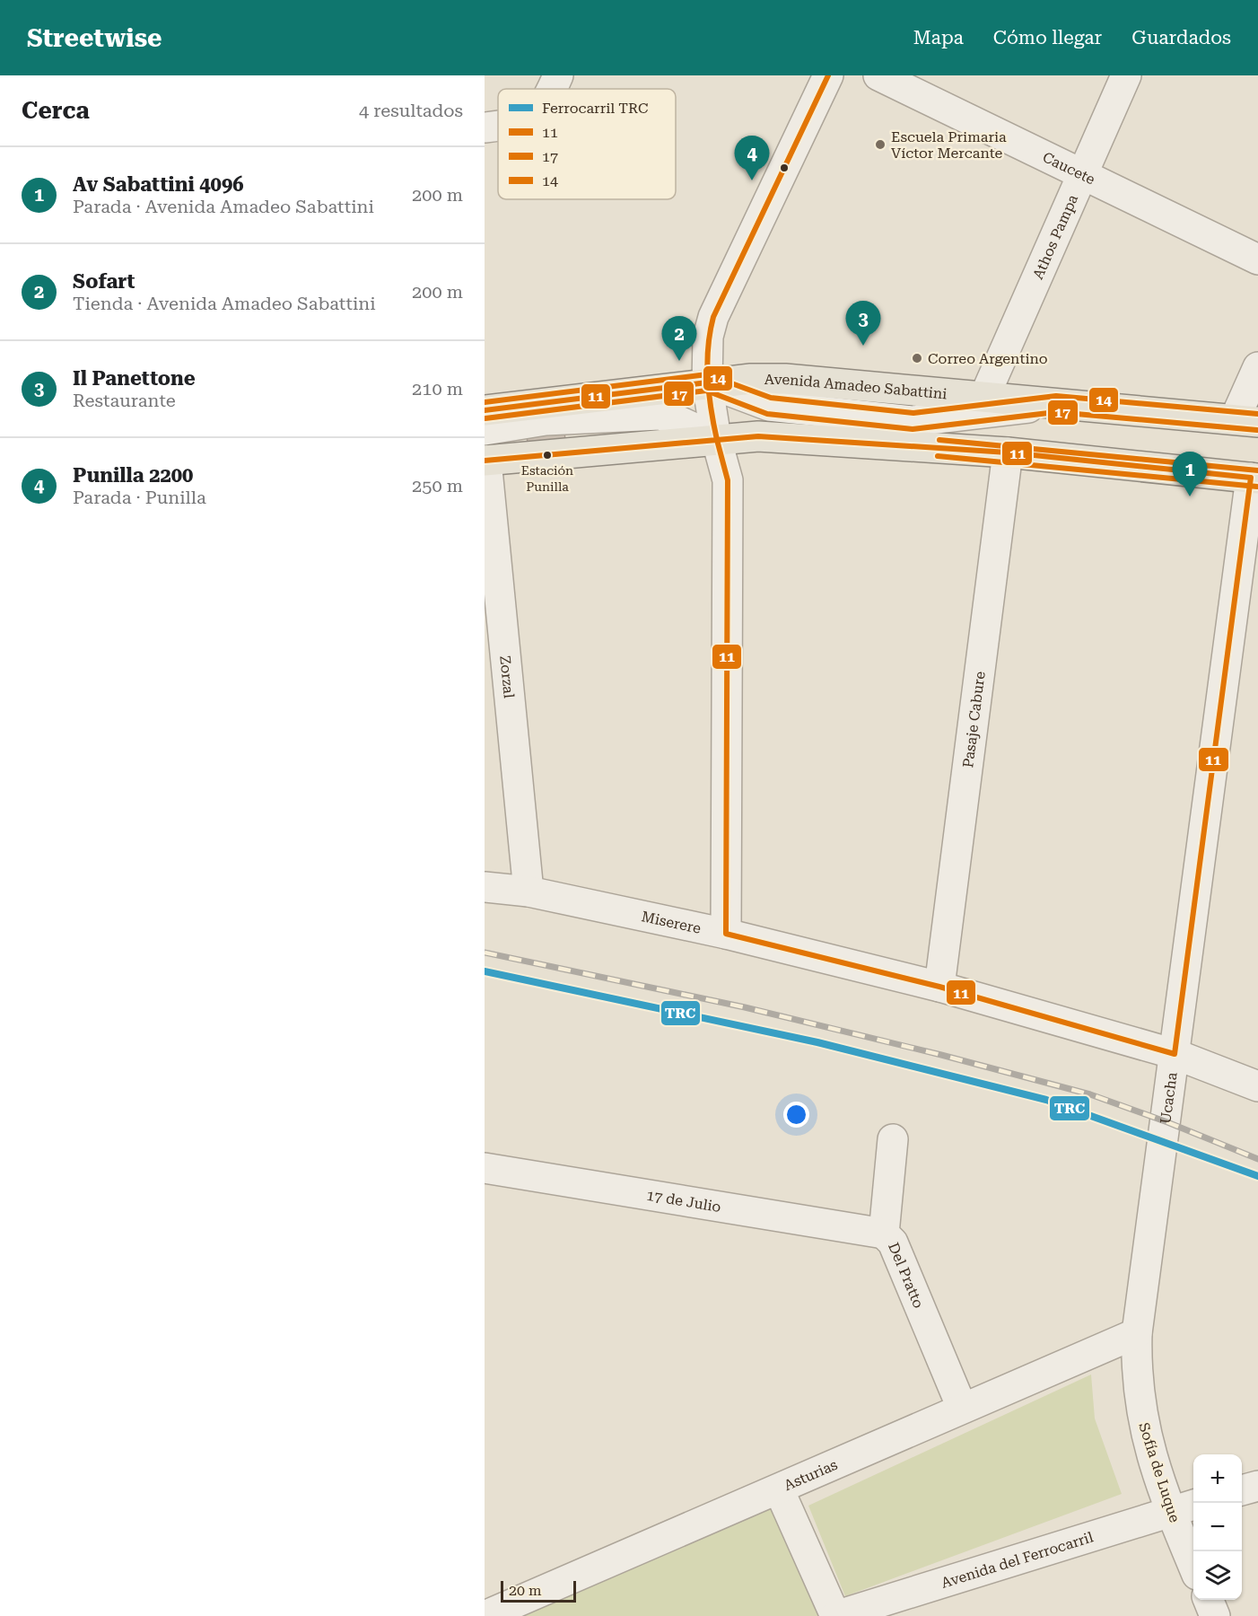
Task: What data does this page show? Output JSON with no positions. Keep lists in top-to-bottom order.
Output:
{
  "streets": {
    "main road": ["Avenida Amadeo Sabattini"],
    "street": [
      "Caucete",
      "Athos Pampa",
      "Zorzal",
      "Pasaje Cabure",
      "Miserere",
      "Ucacha",
      "17 de Julio",
      "Del Pratto",
      "Sofía de Luque",
      "Asturias",
      "Avenida del Ferrocarril"
    ]
  },
  "crossings": [
    ["Caucete", "Athos Pampa"],
    ["Athos Pampa", "Avenida Amadeo Sabattini"],
    ["Zorzal", "Miserere"],
    ["Pasaje Cabure", "Miserere"],
    ["Miserere", "Ucacha"],
    ["Ucacha", "Sofía de Luque"],
    ["Ucacha", "Asturias"],
    ["17 de Julio", "Del Pratto"],
    ["Del Pratto", "Asturias"],
    ["Sofía de Luque", "Asturias"],
    ["Sofía de Luque", "Avenida del Ferrocarril"]
  ],
  "places": ["Escuela Primaria Víctor Mercante", "Correo Argentino", "Estación Punilla"],
  "lines": [
    "transit line 11",
    "transit line 14",
    "transit line 17",
    "rail line TRC"
  ],
  "legend": [
    "Ferrocarril TRC",
    "11",
    "17",
    "14"
  ],
  "scale_bar": "20 m",
  "page": {
    "header": "Streetwise",
    "nav": ["Mapa", "Cómo llegar", "Guardados"],
    "heading": ["Cerca", "4 resultados"],
    "pins": [
      "4",
      "3",
      "2",
      "1"
    ],
    "list": [
      {
        "mark": "1",
        "name": "Av Sabattini 4096",
        "note": "Parada · Avenida Amadeo Sabattini",
        "value": "200 m"
      },
      {
        "mark": "2",
        "name": "Sofart",
        "note": "Tienda · Avenida Amadeo Sabattini",
        "value": "200 m"
      },
      {
        "mark": "3",
        "name": "Il Panettone",
        "note": "Restaurante",
        "value": "210 m"
      },
      {
        "mark": "4",
        "name": "Punilla 2200",
        "note": "Parada · Punilla",
        "value": "250 m"
      }
    ],
    "map_buttons": ["+", "−"],
    "scale": "20 m"
  }
}
